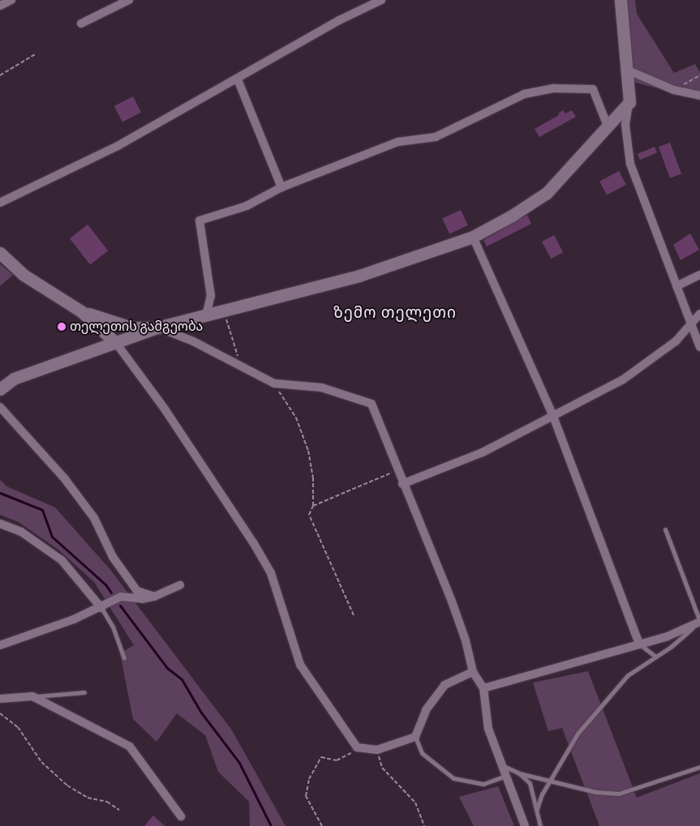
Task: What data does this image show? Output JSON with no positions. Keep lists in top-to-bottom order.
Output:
{
  "districts": ["ზემო თელეთი"],
  "places": ["თელეთის გამგეობა"]
}
